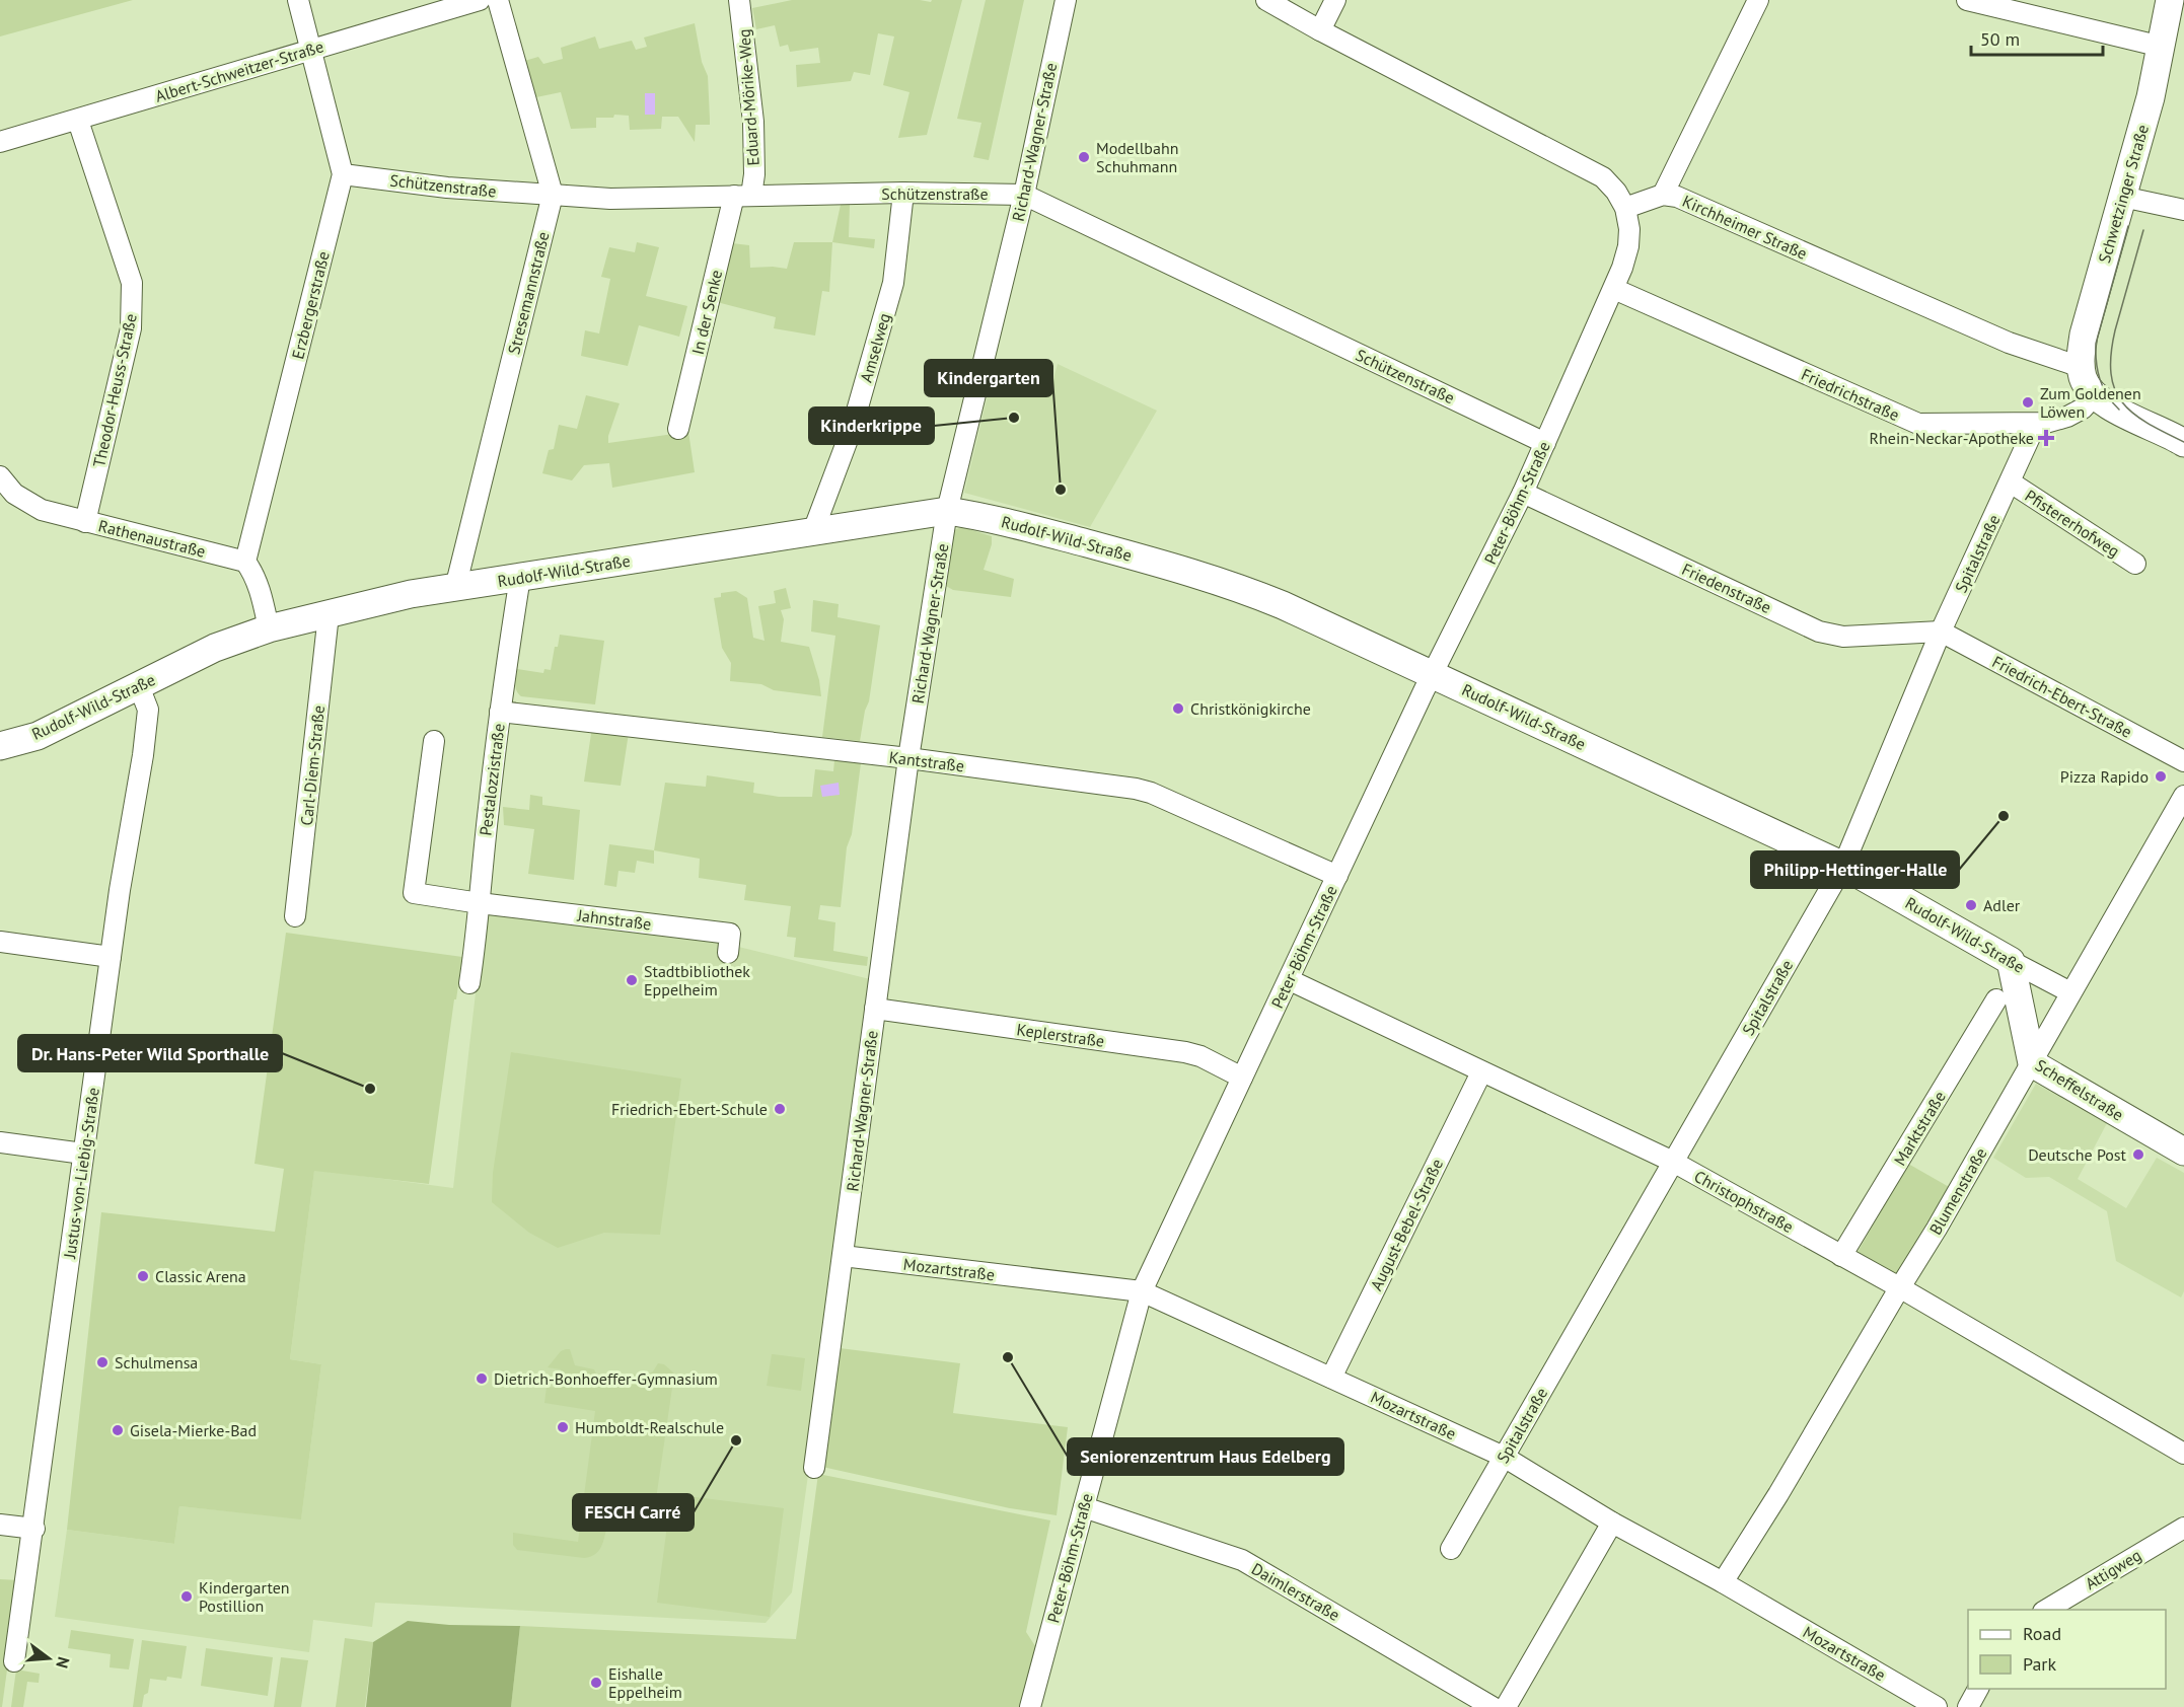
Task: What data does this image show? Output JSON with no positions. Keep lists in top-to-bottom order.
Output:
{
  "streets": {
    "street": [
      "Albert-Schweitzer-Straße",
      "Eduard-Mörike-Weg",
      "Richard-Wagner-Straße",
      "Schützenstraße",
      "Schwetzinger Straße",
      "Kirchheimer Straße",
      "Stresemannstraße",
      "Erzbergerstraße",
      "In der Senke",
      "Amselweg",
      "Theodor-Heuss-Straße",
      "Friedrichstraße",
      "Peter-Böhm-Straße",
      "Pfistererhofweg",
      "Rathenaustraße",
      "Rudolf-Wild-Straße",
      "Spitalstraße",
      "Friedenstraße",
      "Friedrich-Ebert-Straße",
      "Kantstraße",
      "Carl-Diem-Straße",
      "Pestalozzistraße",
      "Jahnstraße",
      "Keplerstraße",
      "Scheffelstraße",
      "Marktstraße",
      "Justus-von-Liebig-Straße",
      "Blumenstraße",
      "Christophstraße",
      "August-Bebel-Straße",
      "Mozartstraße",
      "Attigweg",
      "Daimlerstraße"
    ]
  },
  "crossings": [
    ["Albert-Schweitzer-Straße", "Erzbergerstraße"],
    ["Albert-Schweitzer-Straße", "Theodor-Heuss-Straße"],
    ["Eduard-Mörike-Weg", "Schützenstraße"],
    ["Eduard-Mörike-Weg", "In der Senke"],
    ["Richard-Wagner-Straße", "Schützenstraße"],
    ["Richard-Wagner-Straße", "Rudolf-Wild-Straße"],
    ["Richard-Wagner-Straße", "Kantstraße"],
    ["Richard-Wagner-Straße", "Keplerstraße"],
    ["Richard-Wagner-Straße", "Mozartstraße"],
    ["Schützenstraße", "Stresemannstraße"],
    ["Schützenstraße", "Erzbergerstraße"],
    ["Schützenstraße", "In der Senke"],
    ["Schützenstraße", "Amselweg"],
    ["Schützenstraße", "Peter-Böhm-Straße"],
    ["Schwetzinger Straße", "Kirchheimer Straße"],
    ["Schwetzinger Straße", "Friedrichstraße"],
    ["Kirchheimer Straße", "Friedrichstraße"],
    ["Kirchheimer Straße", "Peter-Böhm-Straße"],
    ["Stresemannstraße", "Rudolf-Wild-Straße"],
    ["Erzbergerstraße", "Rathenaustraße"],
    ["Amselweg", "Rudolf-Wild-Straße"],
    ["Theodor-Heuss-Straße", "Rathenaustraße"],
    ["Friedrichstraße", "Peter-Böhm-Straße"],
    ["Friedrichstraße", "Spitalstraße"],
    ["Peter-Böhm-Straße", "Rudolf-Wild-Straße"],
    ["Peter-Böhm-Straße", "Friedenstraße"],
    ["Peter-Böhm-Straße", "Kantstraße"],
    ["Peter-Böhm-Straße", "Keplerstraße"],
    ["Peter-Böhm-Straße", "Christophstraße"],
    ["Peter-Böhm-Straße", "Mozartstraße"],
    ["Peter-Böhm-Straße", "Daimlerstraße"],
    ["Pfistererhofweg", "Spitalstraße"],
    ["Rudolf-Wild-Straße", "Spitalstraße"],
    ["Rudolf-Wild-Straße", "Carl-Diem-Straße"],
    ["Rudolf-Wild-Straße", "Pestalozzistraße"],
    ["Rudolf-Wild-Straße", "Scheffelstraße"],
    ["Rudolf-Wild-Straße", "Justus-von-Liebig-Straße"],
    ["Rudolf-Wild-Straße", "Blumenstraße"],
    ["Spitalstraße", "Friedenstraße"],
    ["Spitalstraße", "Friedrich-Ebert-Straße"],
    ["Spitalstraße", "Christophstraße"],
    ["Spitalstraße", "Mozartstraße"],
    ["Friedenstraße", "Friedrich-Ebert-Straße"],
    ["Kantstraße", "Pestalozzistraße"],
    ["Pestalozzistraße", "Jahnstraße"],
    ["Scheffelstraße", "Blumenstraße"],
    ["Marktstraße", "Christophstraße"],
    ["Blumenstraße", "Christophstraße"],
    ["Blumenstraße", "Mozartstraße"],
    ["Christophstraße", "August-Bebel-Straße"],
    ["August-Bebel-Straße", "Mozartstraße"]
  ],
  "places": {
    "other": [
      "Modellbahn Schuhmann",
      "Zum Goldenen Löwen",
      "Kinderkrippe",
      "Kindergarten",
      "Christkönigkirche",
      "Pizza Rapido",
      "Philipp-Hettinger-Halle",
      "Adler",
      "Stadtbibliothek Eppelheim",
      "Dr. Hans-Peter Wild Sporthalle",
      "Friedrich-Ebert-Schule",
      "Deutsche Post",
      "Classic Arena",
      "Seniorenzentrum Haus Edelberg",
      "Schulmensa",
      "Dietrich-Bonhoeffer-Gymnasium",
      "Humboldt-Realschule",
      "Gisela-Mierke-Bad",
      "FESCH Carré",
      "Kindergarten Postillion",
      "Eishalle Eppelheim"
    ],
    "health": ["Rhein-Neckar-Apotheke"]
  },
  "legend": ["Road", "Park"],
  "scale_bar": "50 m",
  "north": "right"
}
